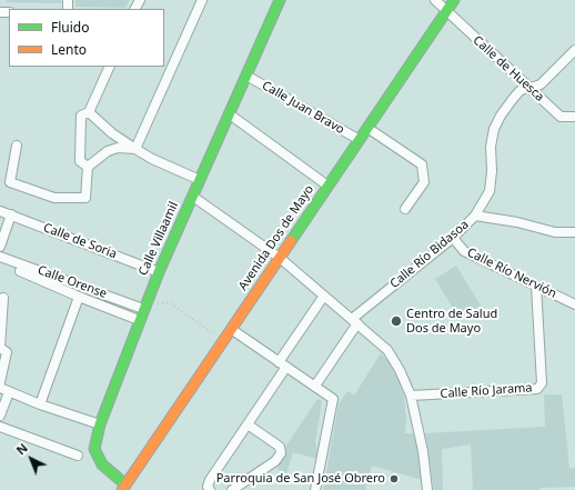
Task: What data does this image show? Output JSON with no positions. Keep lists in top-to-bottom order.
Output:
{
  "streets": {
    "street": [
      "Calle de Huesca",
      "Calle Juan Bravo",
      "Avenida Dos de Mayo",
      "Calle Villaamil",
      "Calle de Soria",
      "Calle Río Bidasoa",
      "Calle Río Nervión",
      "Calle Orense",
      "Calle Río Jarama"
    ]
  },
  "crossings": [
    ["Calle de Huesca", "Avenida Dos de Mayo"],
    ["Calle de Huesca", "Calle Río Bidasoa"],
    ["Calle Juan Bravo", "Avenida Dos de Mayo"],
    ["Calle Juan Bravo", "Calle Villaamil"],
    ["Avenida Dos de Mayo", "Calle Villaamil"],
    ["Calle Villaamil", "Calle de Soria"],
    ["Calle Villaamil", "Calle Orense"],
    ["Calle Río Bidasoa", "Calle Río Nervión"],
    ["Calle Río Nervión", "Calle Río Jarama"]
  ],
  "places": ["Centro de Salud Dos de Mayo", "Parroquia de San José Obrero"],
  "legend": ["Fluido", "Lento"],
  "north": "top left"
}
